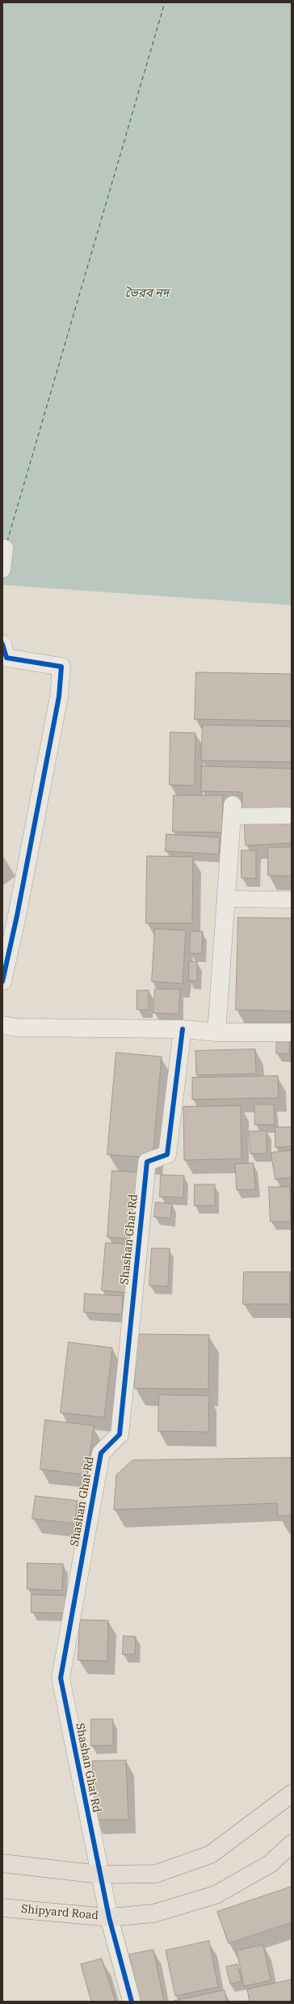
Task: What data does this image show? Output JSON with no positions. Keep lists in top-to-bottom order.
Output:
{
  "streets": {
    "main road": ["Shipyard Road"],
    "street": ["Shashan Ghat Rd"]
  },
  "crossings": [
    ["Shashan Ghat Rd", "Shipyard Road"]
  ],
  "water": ["ভৈরব নদ"]
}
